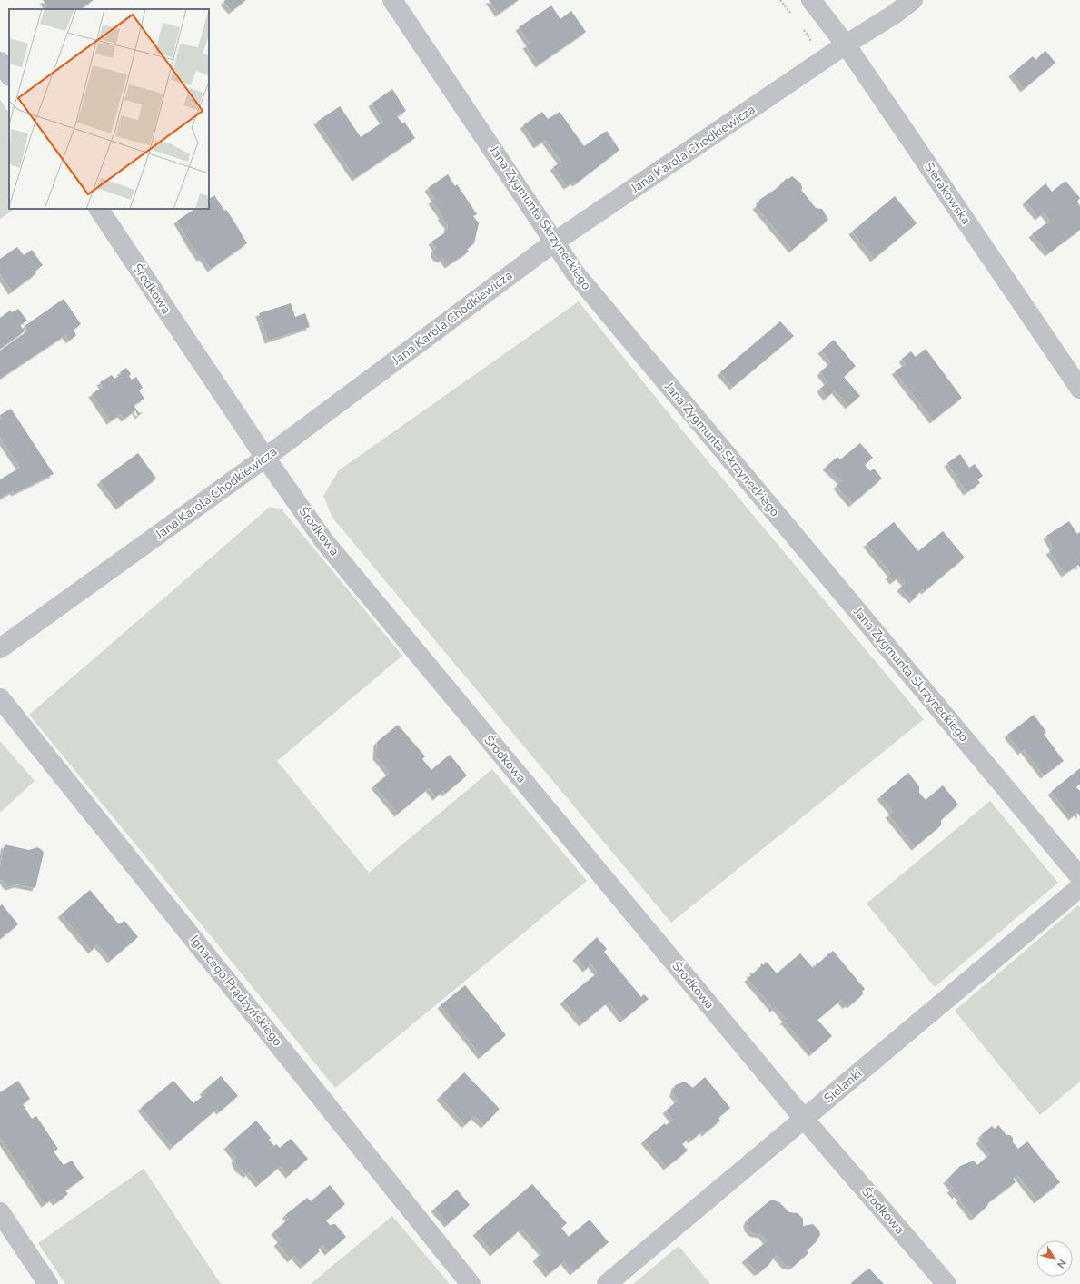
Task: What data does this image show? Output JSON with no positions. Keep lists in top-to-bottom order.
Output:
{
  "streets": {
    "street": [
      "Jana Karola Chodkiewicza",
      "Sierakowska",
      "Jana Zygmunta Skrzyneckiego",
      "Środkowa",
      "Ignacego Prądzyńskiego",
      "Sielanki"
    ]
  },
  "crossings": [
    ["Jana Karola Chodkiewicza", "Sierakowska"],
    ["Jana Karola Chodkiewicza", "Jana Zygmunta Skrzyneckiego"],
    ["Jana Karola Chodkiewicza", "Środkowa"],
    ["Środkowa", "Sielanki"]
  ],
  "north": "bottom right"
}
